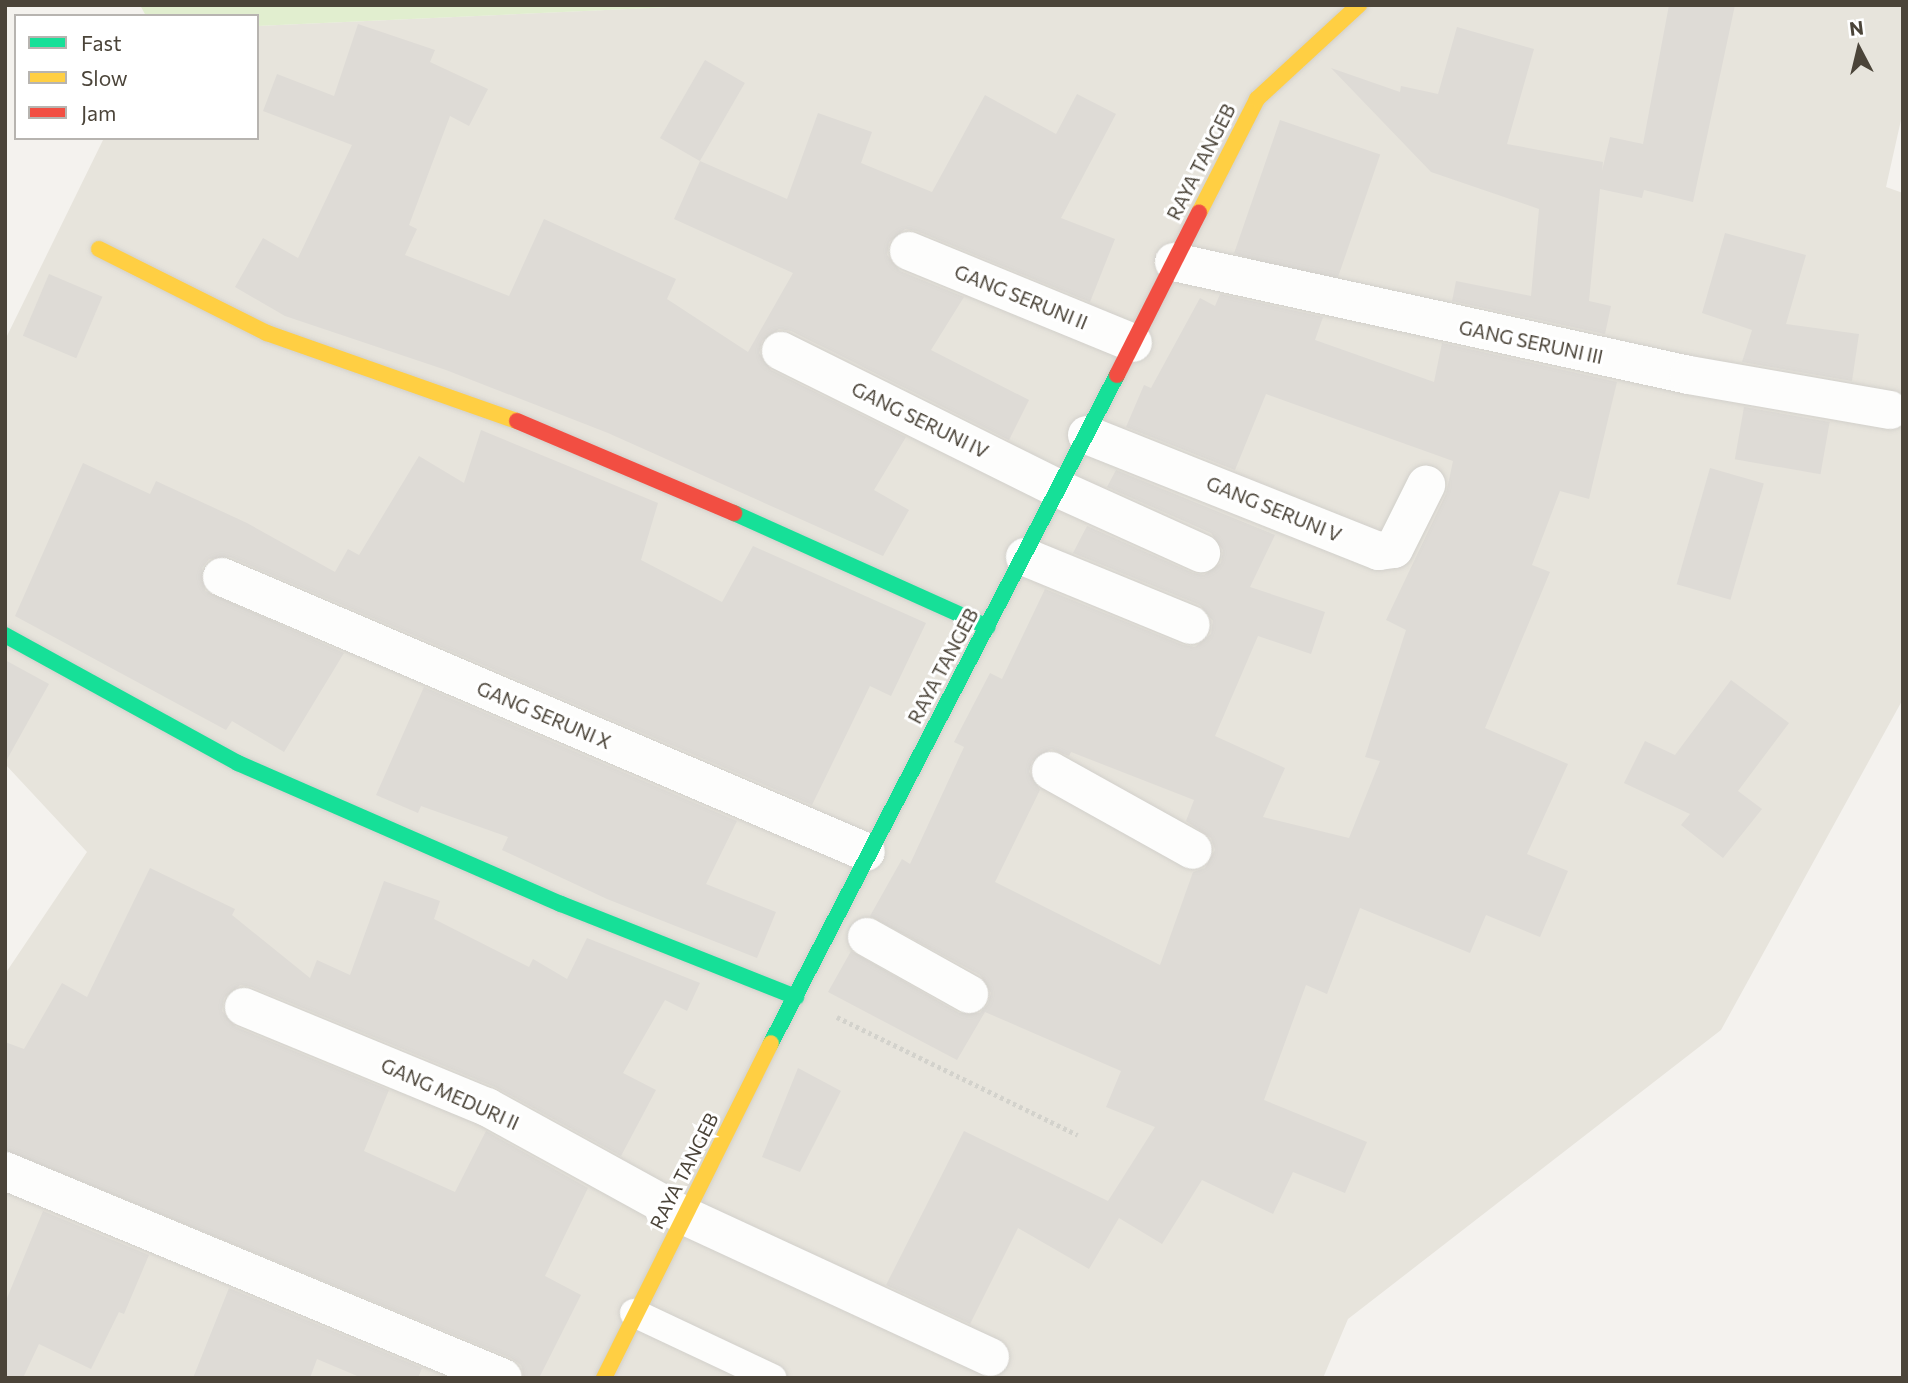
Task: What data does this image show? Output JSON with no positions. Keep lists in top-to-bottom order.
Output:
{
  "streets": {
    "street": [
      "RAYA TANGEB",
      "GANG SERUNI II",
      "GANG SERUNI III",
      "GANG SERUNI IV",
      "GANG SERUNI V",
      "GANG SERUNI X",
      "GANG MEDURI II"
    ]
  },
  "crossings": [
    ["RAYA TANGEB", "GANG SERUNI II"],
    ["RAYA TANGEB", "GANG SERUNI III"],
    ["RAYA TANGEB", "GANG SERUNI IV"],
    ["RAYA TANGEB", "GANG SERUNI V"],
    ["RAYA TANGEB", "GANG SERUNI X"],
    ["RAYA TANGEB", "GANG MEDURI II"]
  ],
  "legend": ["Fast", "Slow", "Jam"],
  "north": "top"
}
